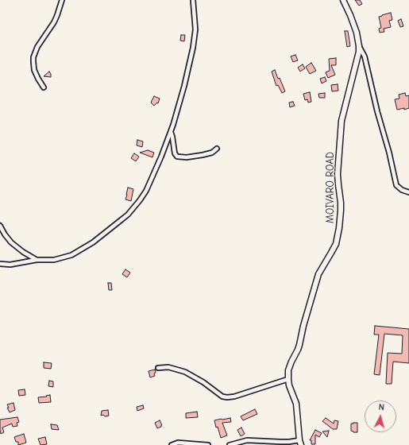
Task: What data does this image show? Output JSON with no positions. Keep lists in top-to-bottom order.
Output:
{
  "streets": {
    "street": ["MOIVARO ROAD"]
  },
  "north": "top"
}
